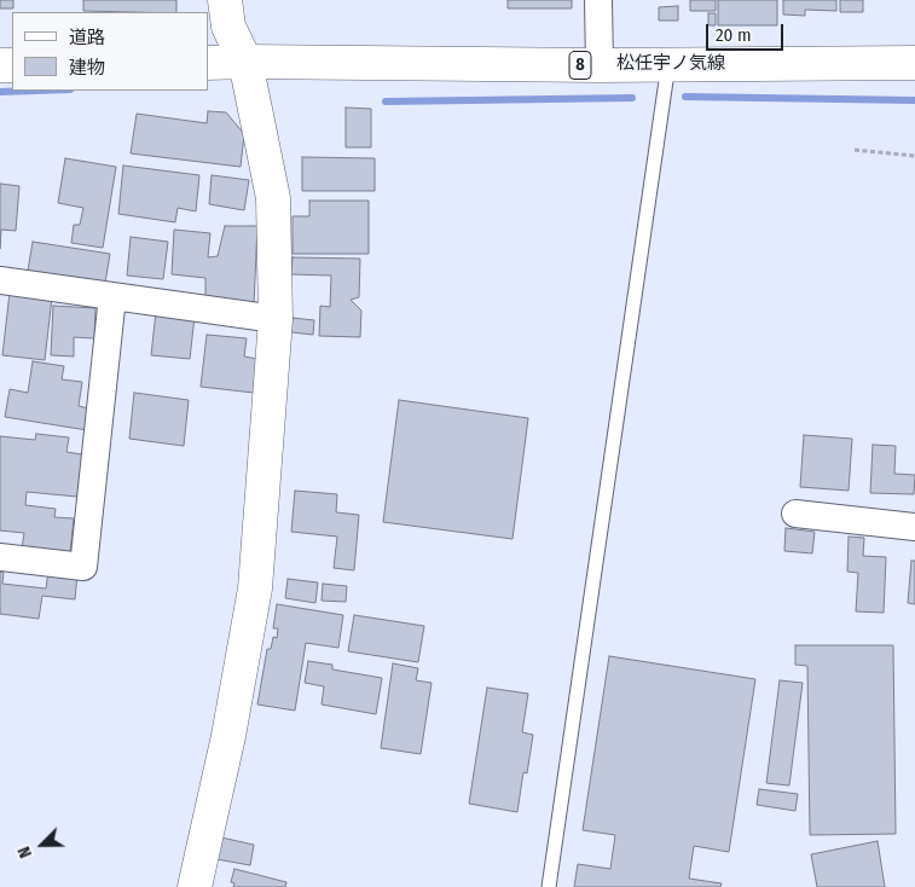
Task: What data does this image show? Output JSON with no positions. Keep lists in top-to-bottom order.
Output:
{
  "streets": {
    "street": ["松任宇ノ気線", "8"]
  },
  "legend": ["道路", "建物"],
  "scale_bar": "20 m",
  "north": "bottom left"
}
